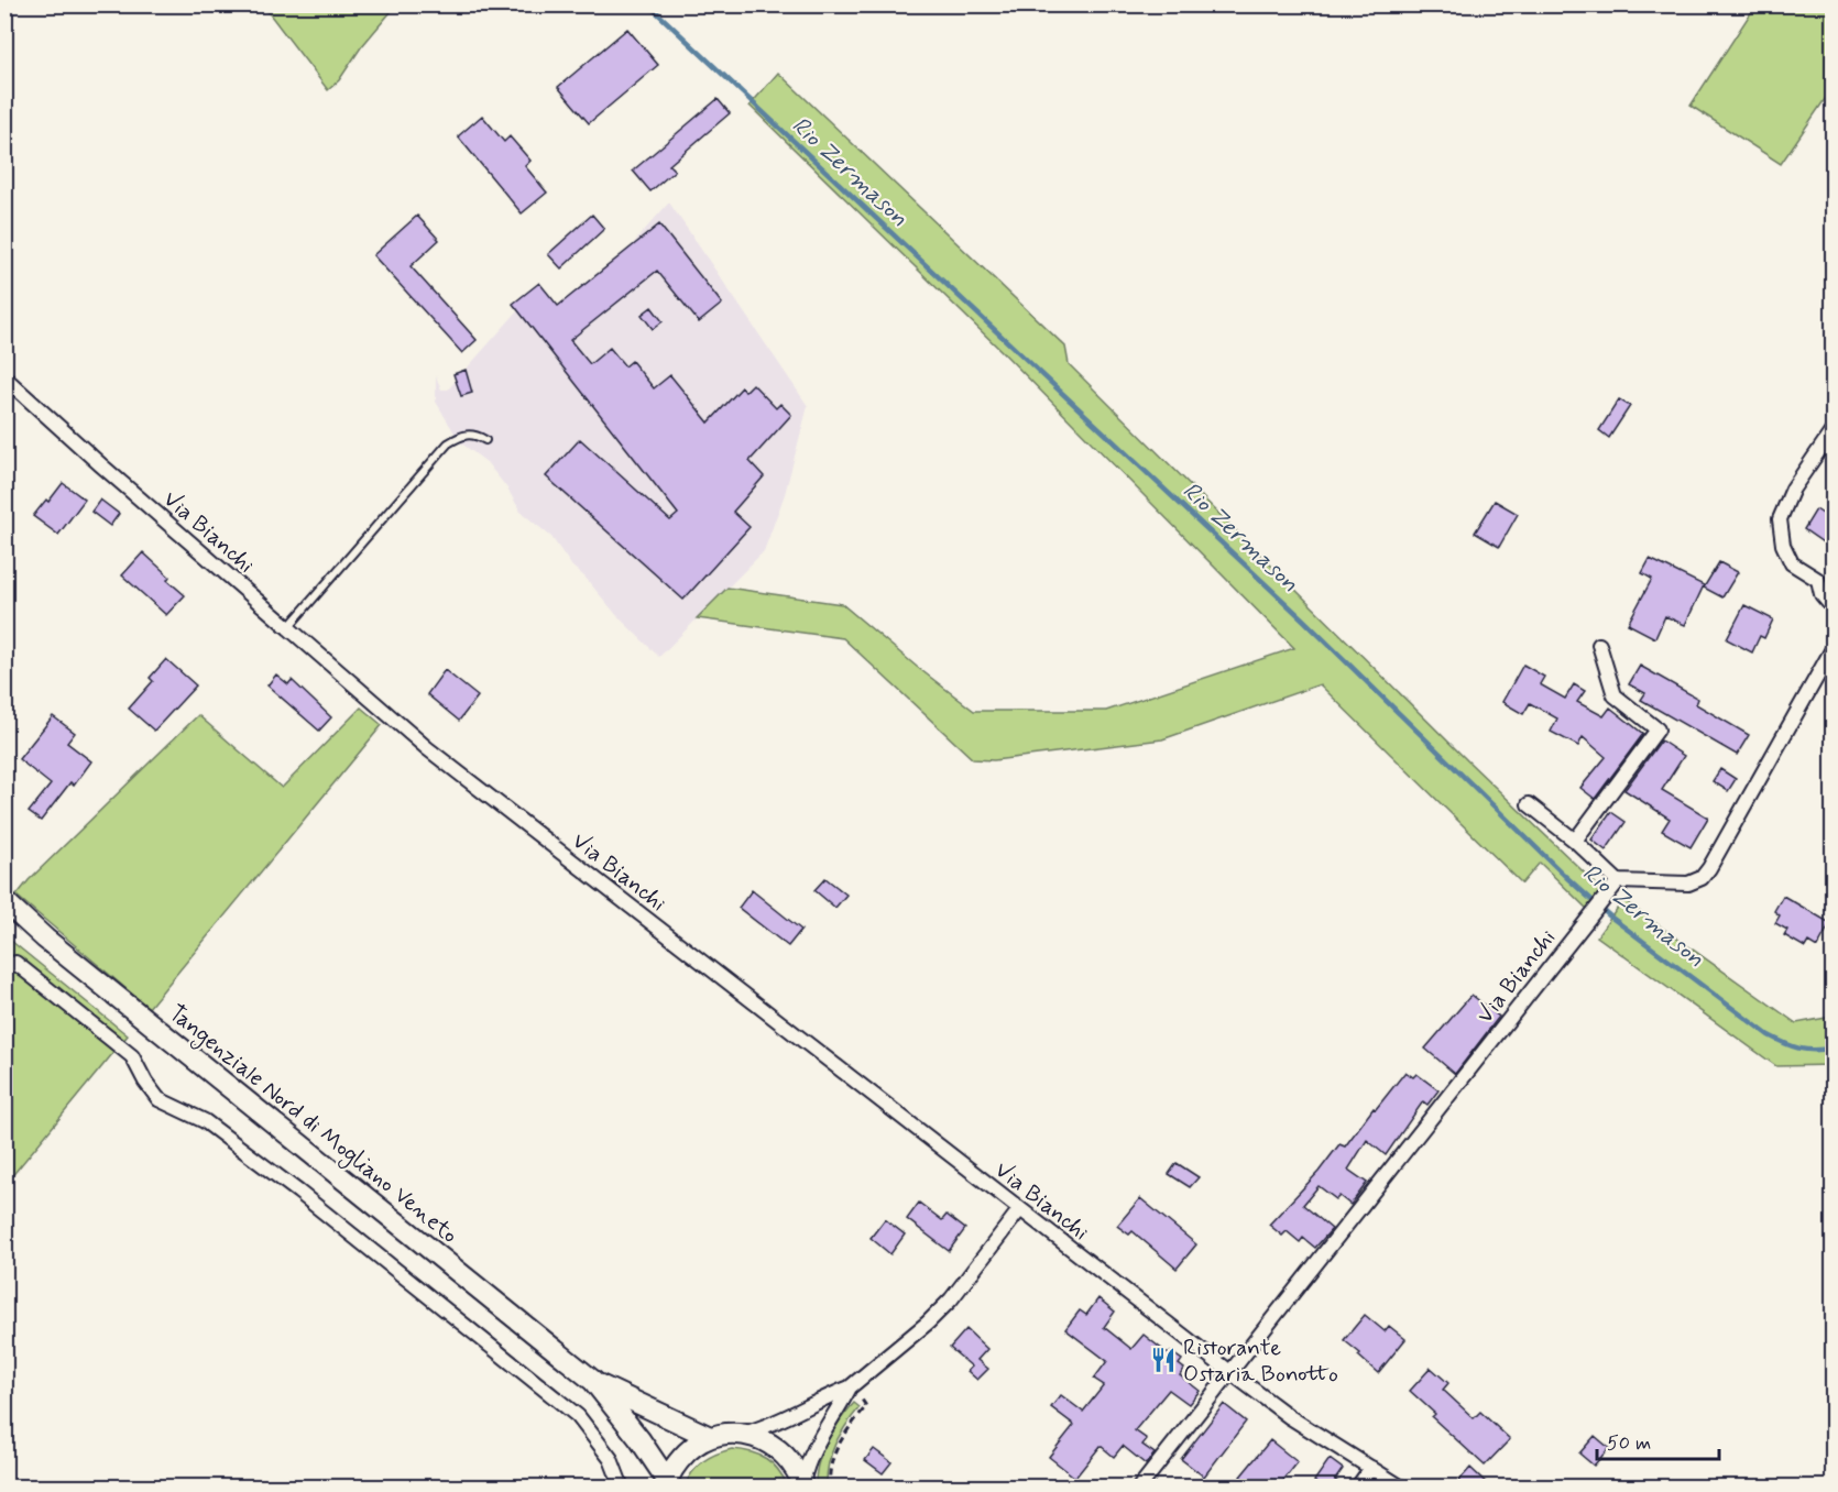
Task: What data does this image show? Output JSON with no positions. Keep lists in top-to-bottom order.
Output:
{
  "streets": {
    "main road": ["Tangenziale Nord di Mogliano Veneto"],
    "street": ["Via Bianchi"]
  },
  "water": ["Rio Zermason"],
  "places": {
    "restaurant": ["Ristorante Ostaria Bonotto"]
  },
  "scale_bar": "50 m"
}
